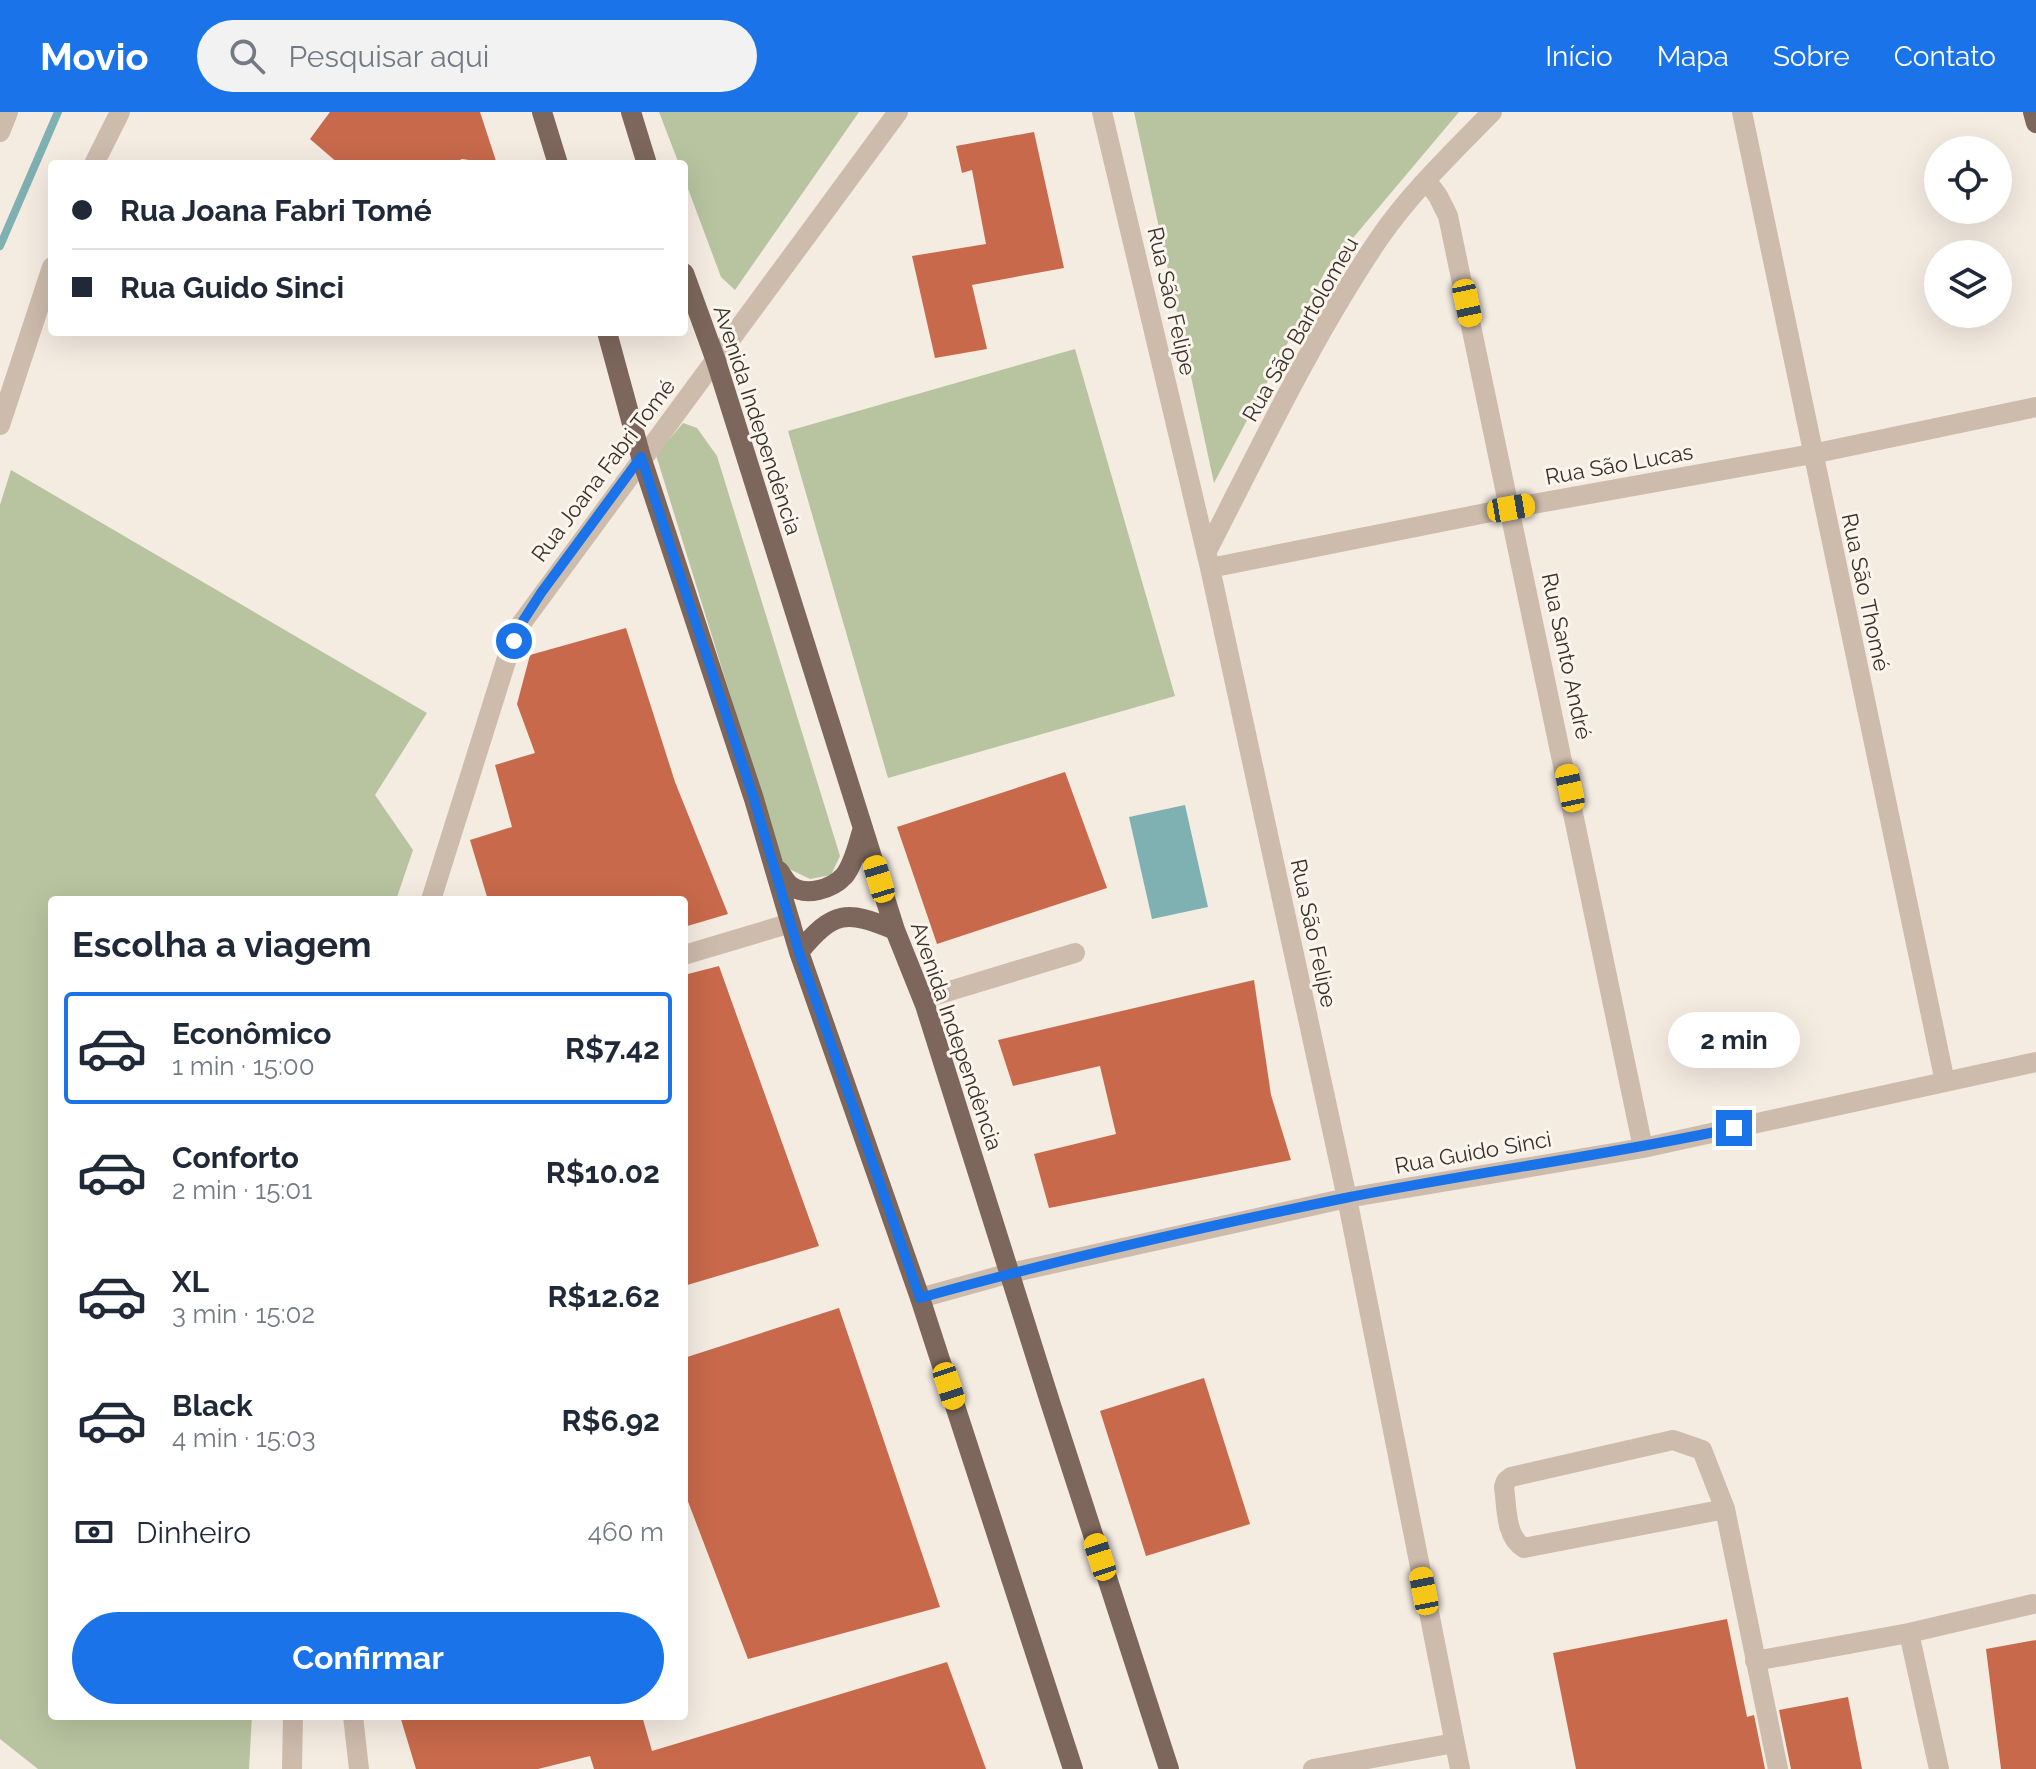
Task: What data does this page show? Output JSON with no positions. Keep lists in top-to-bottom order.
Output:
{
  "streets": {
    "main road": ["Avenida Independência"],
    "street": [
      "Rua São Felipe",
      "Rua São Bartolomeu",
      "Rua São Lucas",
      "Rua Joana Fabri Tomé",
      "Rua São Thomé",
      "Rua Santo André",
      "Rua Guido Sinci"
    ]
  },
  "crossings": [
    ["Rua São Felipe", "Rua São Bartolomeu"],
    ["Rua São Felipe", "Rua São Lucas"],
    ["Rua São Felipe", "Rua Guido Sinci"],
    ["Rua São Bartolomeu", "Rua São Lucas"],
    ["Rua São Bartolomeu", "Rua Santo André"],
    ["Avenida Independência", "Rua Joana Fabri Tomé"],
    ["Avenida Independência", "Rua Guido Sinci"],
    ["Rua São Lucas", "Rua São Thomé"],
    ["Rua São Lucas", "Rua Santo André"],
    ["Rua São Thomé", "Rua Guido Sinci"],
    ["Rua Santo André", "Rua Guido Sinci"]
  ],
  "page": {
    "header": "Movio",
    "search": "Pesquisar aqui",
    "nav": [
      "Início",
      "Mapa",
      "Sobre",
      "Contato"
    ],
    "banner": ["Rua Joana Fabri Tomé", "Rua Guido Sinci"],
    "heading": "Escolha a viagem",
    "list": [
      {
        "name": "Econômico",
        "note": "1 min · 15:00",
        "value": "R$7.42"
      },
      {
        "name": "Conforto",
        "note": "2 min · 15:01",
        "value": "R$10.02"
      },
      {
        "name": "XL",
        "note": "3 min · 15:02",
        "value": "R$12.62"
      },
      {
        "name": "Black",
        "note": "4 min · 15:03",
        "value": "R$6.92"
      }
    ],
    "bubble": "2 min",
    "pay": ["Dinheiro", "460 m"],
    "buttons": "Confirmar"
  }
}
